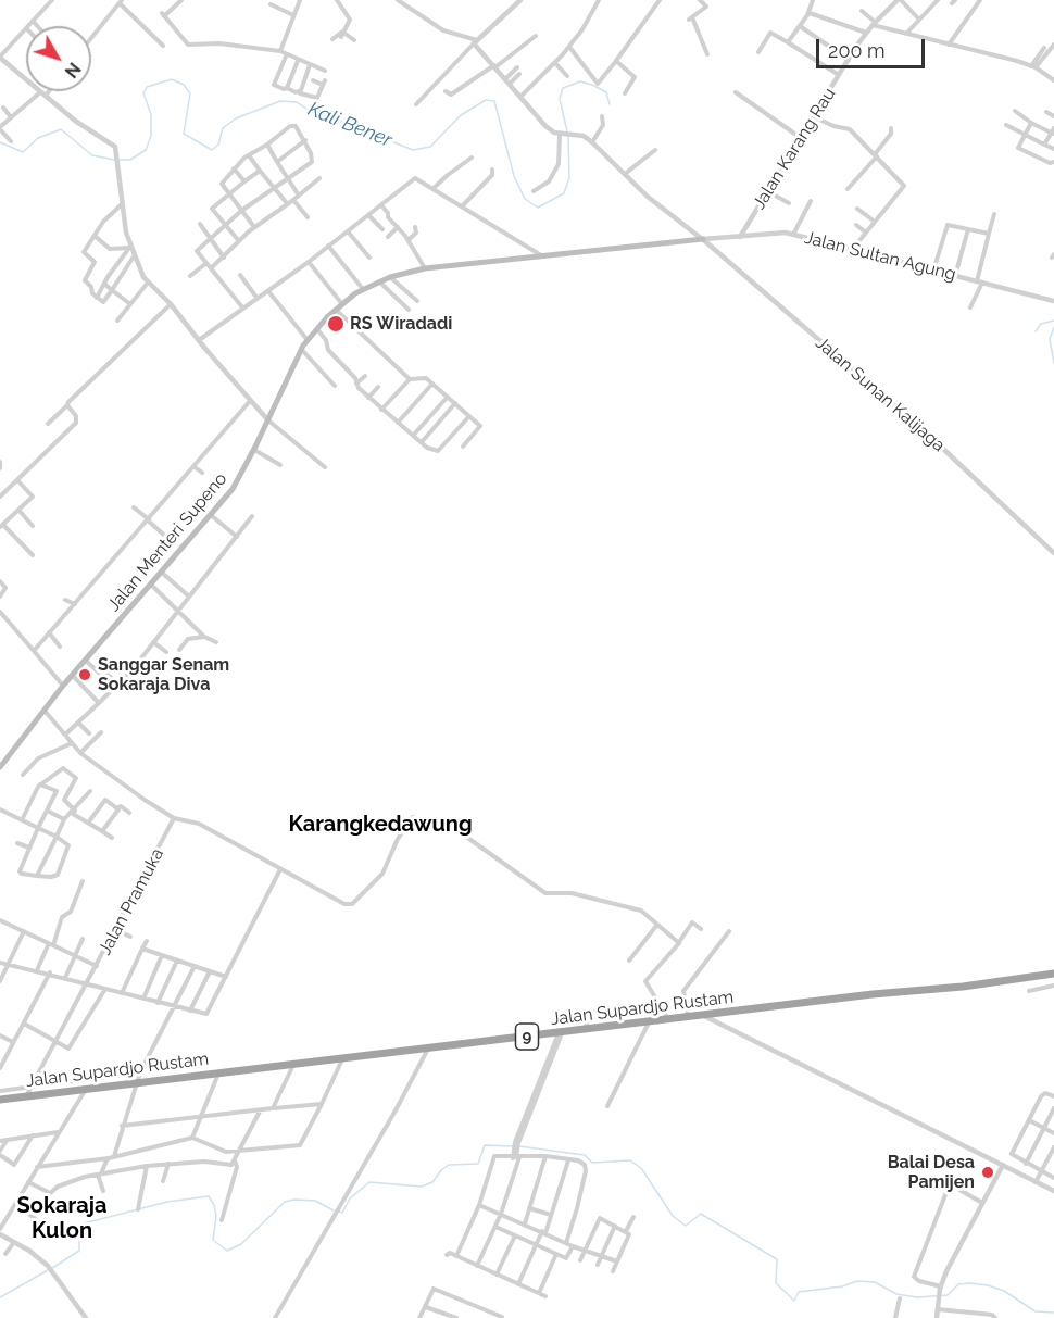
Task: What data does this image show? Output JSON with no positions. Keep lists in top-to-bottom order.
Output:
{
  "streets": {
    "highway": ["Jalan Supardjo Rustam", "9"],
    "main road": ["Jalan Menteri Supeno"],
    "street": [
      "Jalan Karang Rau",
      "Jalan Sultan Agung",
      "Jalan Sunan Kalijaga",
      "Jalan Pramuka"
    ]
  },
  "crossings": [
    ["Jalan Karang Rau", "Jalan Sultan Agung"],
    ["Jalan Sultan Agung", "Jalan Sunan Kalijaga"],
    ["Jalan Sultan Agung", "Jalan Menteri Supeno"],
    ["Jalan Sunan Kalijaga", "Jalan Menteri Supeno"],
    ["Jalan Pramuka", "Jalan Supardjo Rustam"]
  ],
  "districts": ["Karangkedawung", "Sokaraja Kulon"],
  "water": ["Kali Bener"],
  "places": ["RS Wiradadi", "Sanggar Senam Sokaraja Diva", "Balai Desa Pamijen"],
  "scale_bar": "200 m",
  "north": "bottom right"
}
